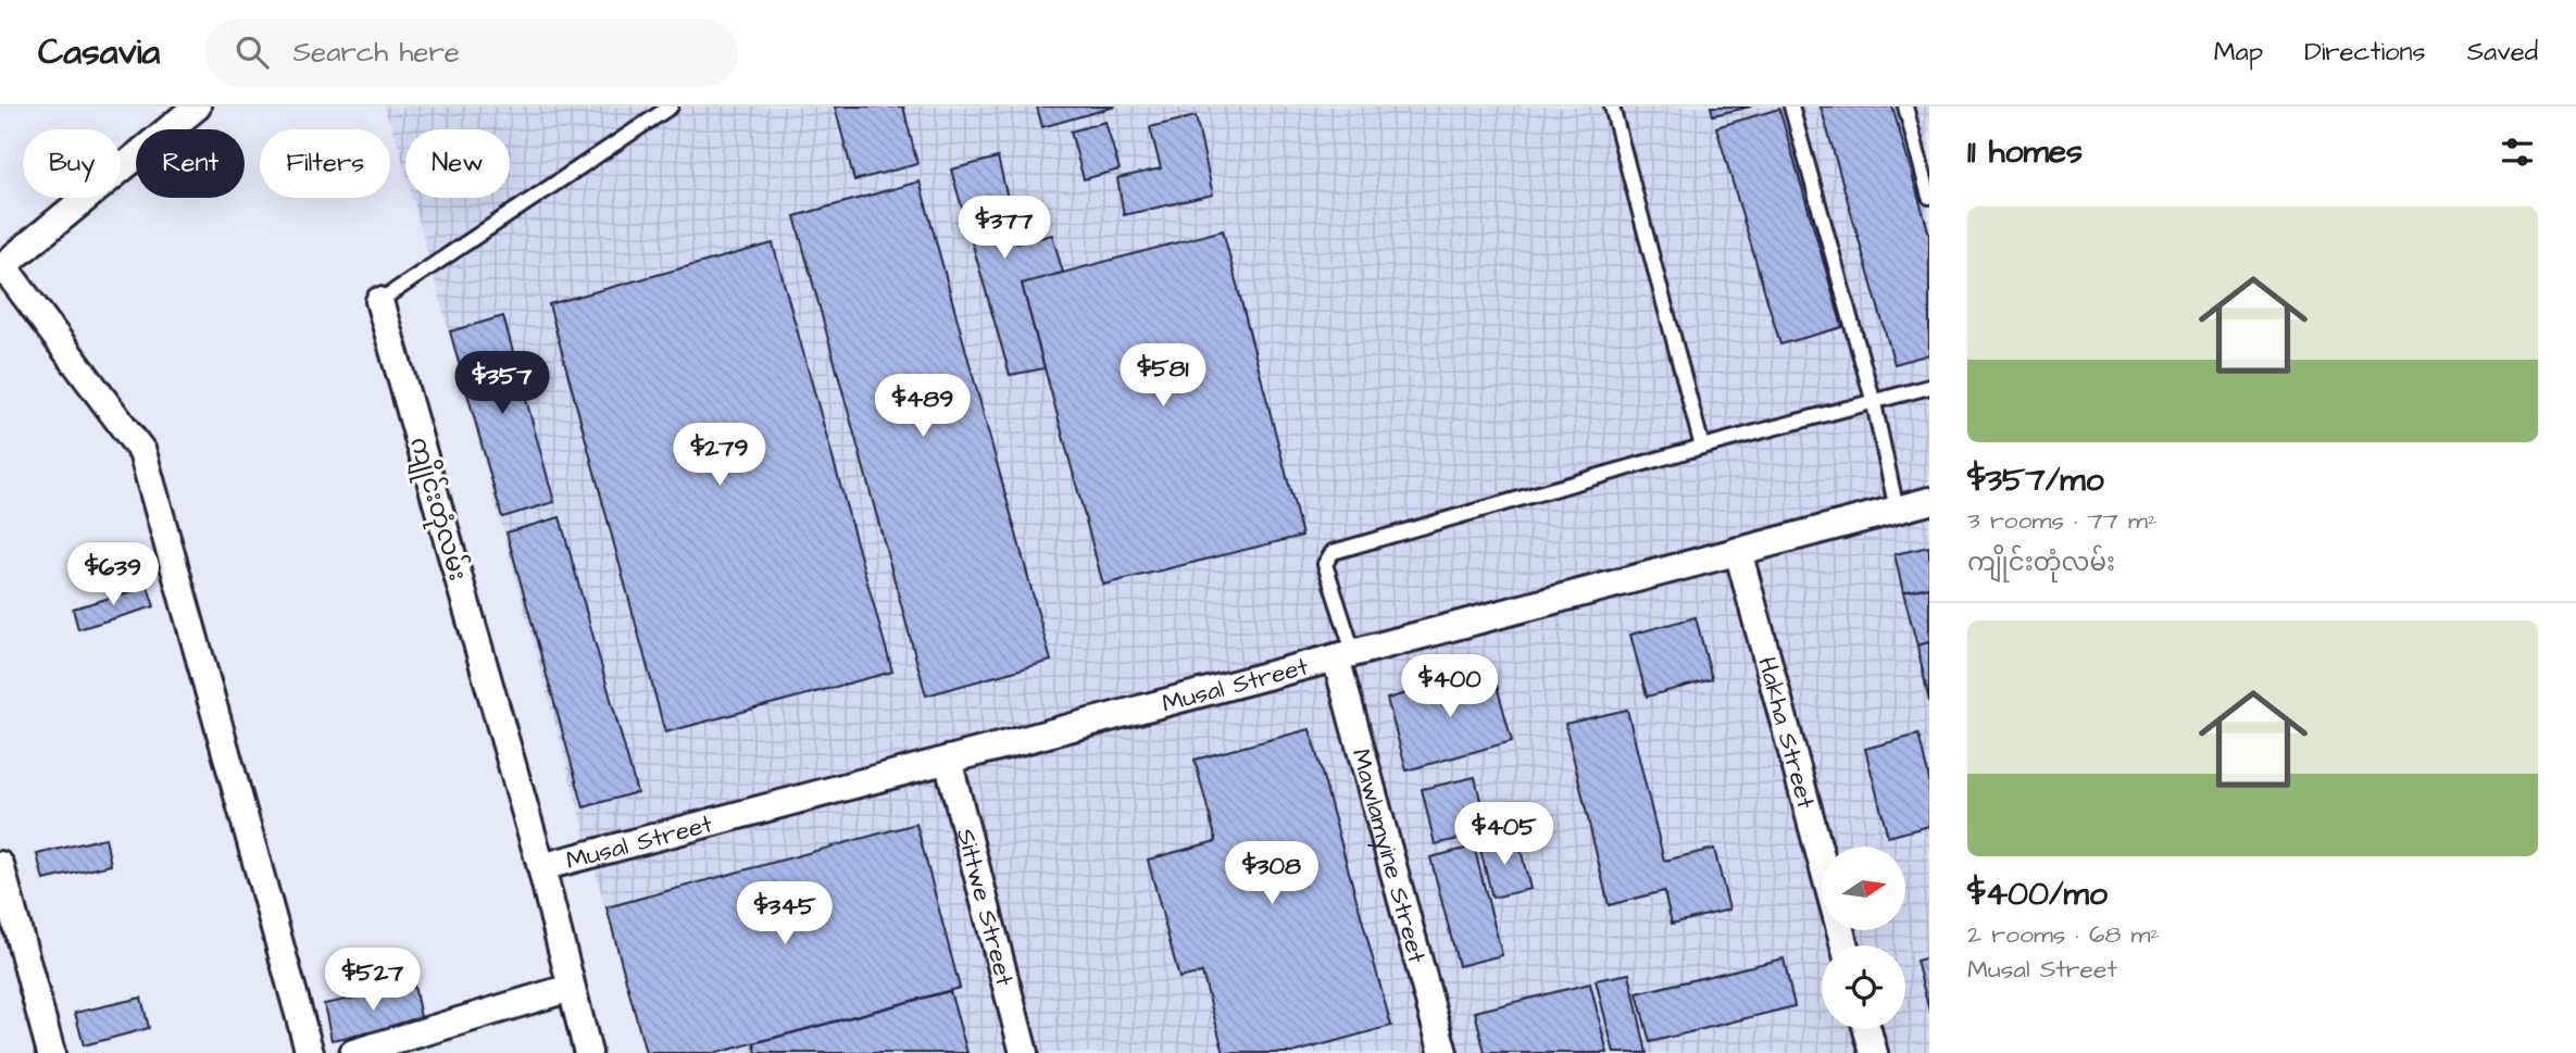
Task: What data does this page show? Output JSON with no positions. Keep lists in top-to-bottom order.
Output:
{
  "streets": {
    "street": [
      "ကျိုင်းတုံလမ်း",
      "Musal Street",
      "Hakha Street",
      "Mawlamyine Street",
      "Sittwe Street"
    ]
  },
  "crossings": [
    ["ကျိုင်းတုံလမ်း", "Musal Street"],
    ["Musal Street", "Hakha Street"],
    ["Musal Street", "Mawlamyine Street"],
    ["Musal Street", "Sittwe Street"]
  ],
  "north": "right",
  "page": {
    "header": "Casavia",
    "search": "Search here",
    "nav": ["Map", "Directions", "Saved"],
    "heading": "11 homes",
    "chip": [
      "Buy",
      "Rent",
      "Filters",
      "New"
    ],
    "price": [
      "$377",
      "$581",
      "$357",
      "$489",
      "$279",
      "$639",
      "$400",
      "$405",
      "$308",
      "$345",
      "$527"
    ],
    "list": [
      {
        "name": "$357/mo",
        "note": "3 rooms · 77 m² · ကျိုင်းတုံလမ်း"
      },
      {
        "name": "$400/mo",
        "note": "2 rooms · 68 m² · Musal Street"
      }
    ]
  }
}
